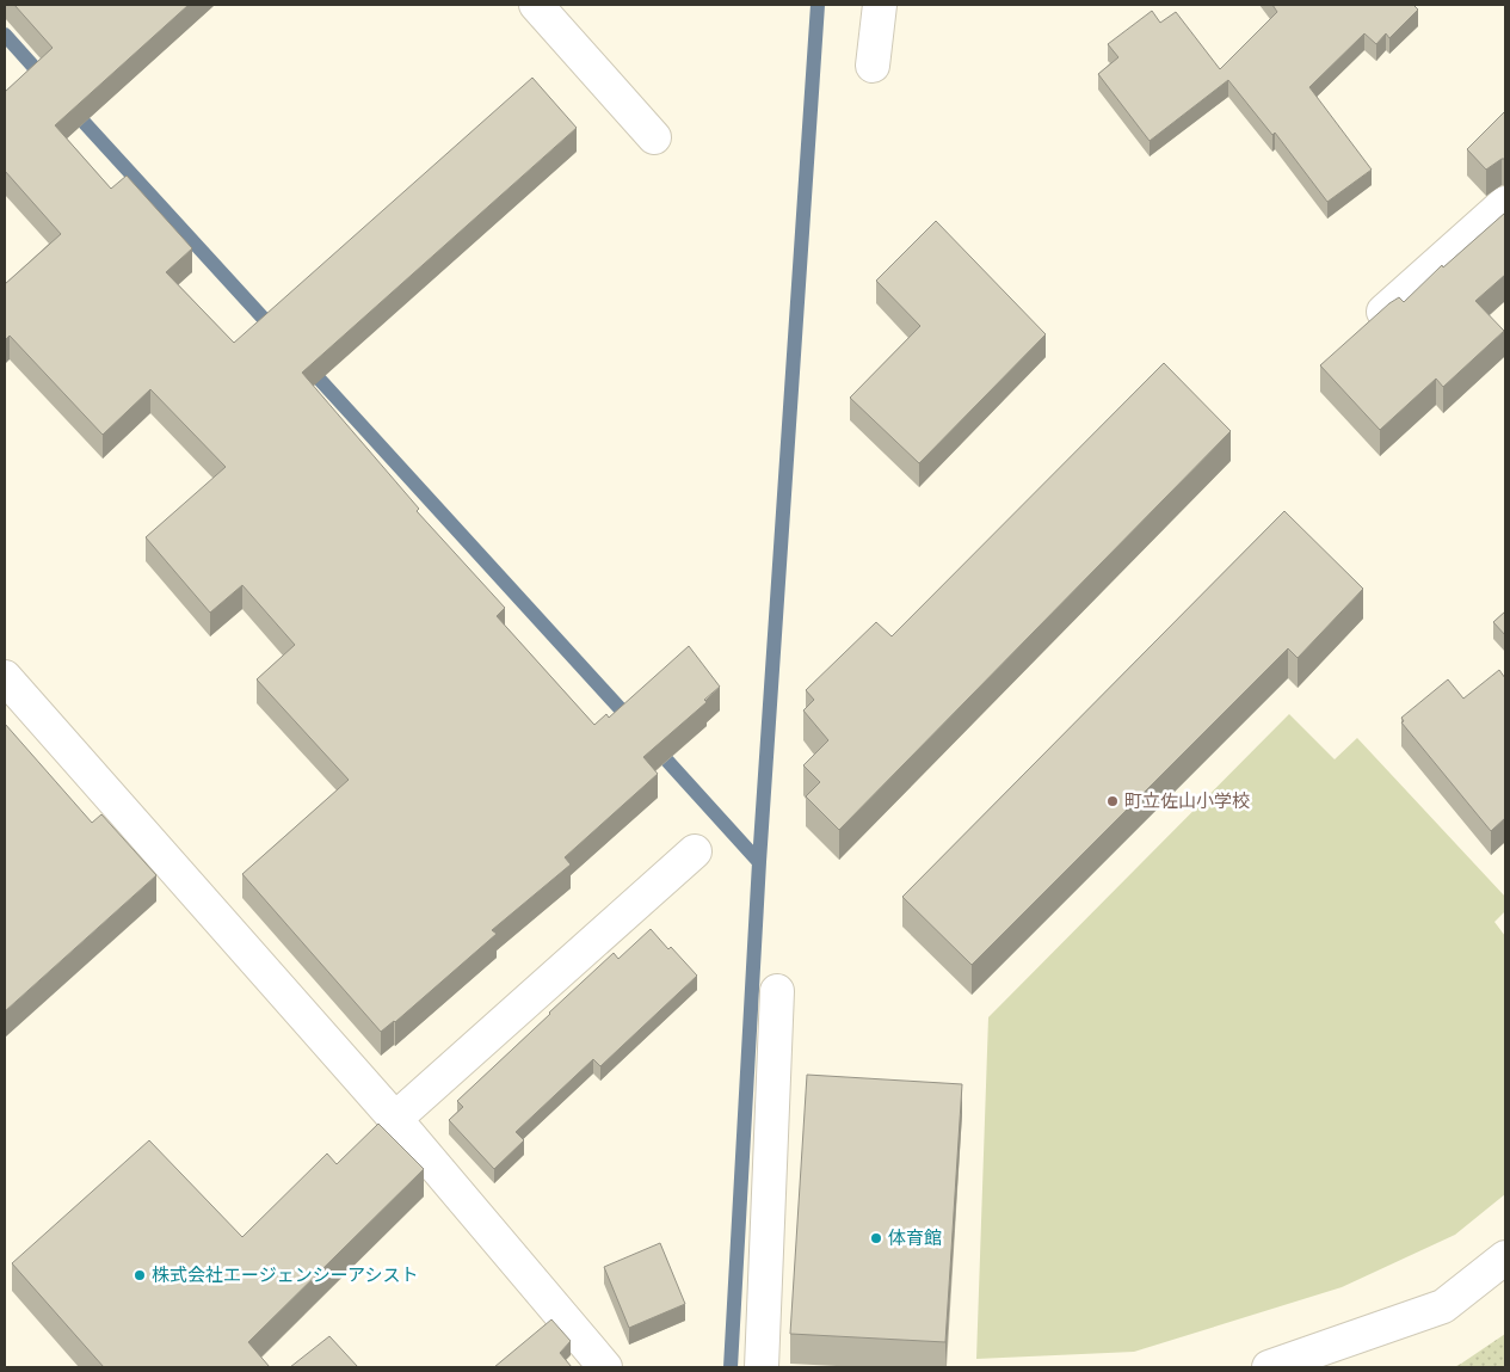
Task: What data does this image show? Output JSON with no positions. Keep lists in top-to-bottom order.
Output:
{
  "places": ["町立佐山小学校", "体育館", "株式会社エージェンシーアシスト"]
}
